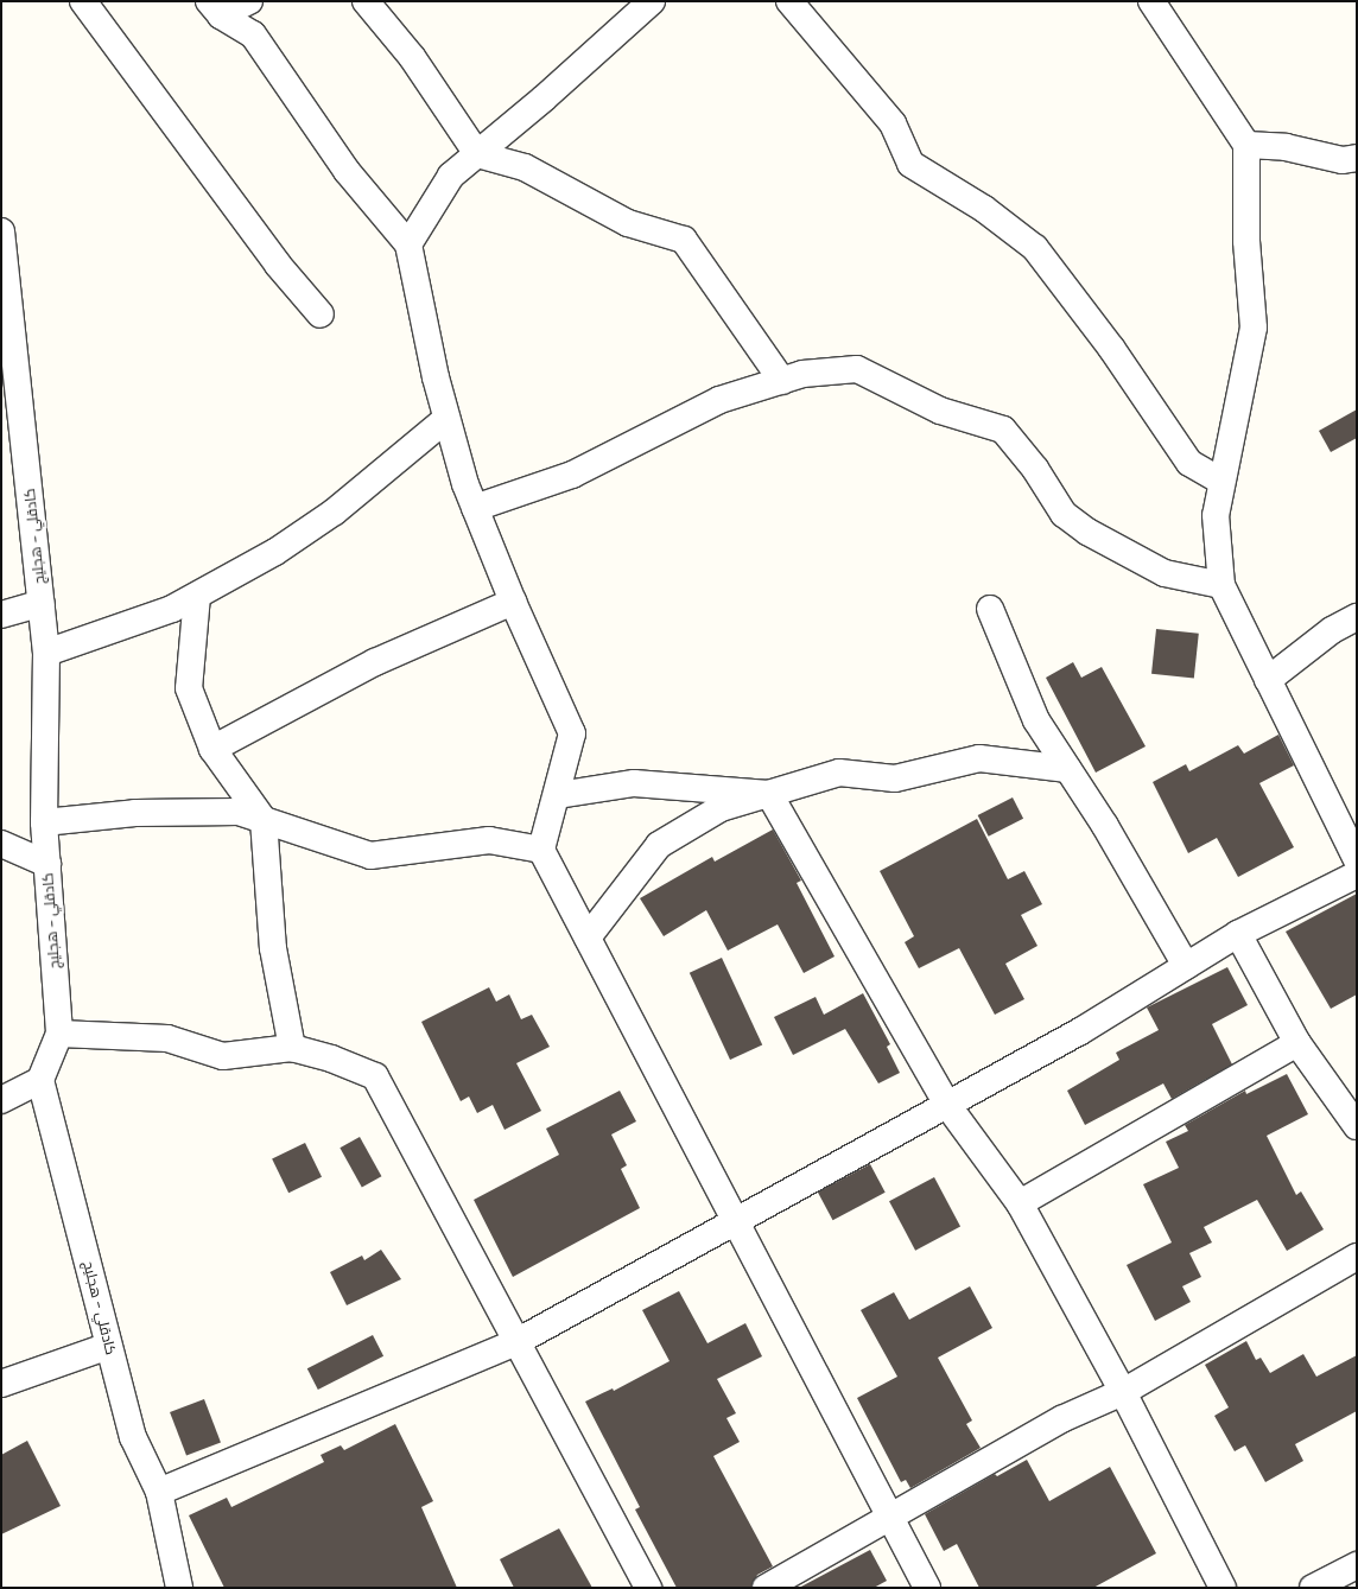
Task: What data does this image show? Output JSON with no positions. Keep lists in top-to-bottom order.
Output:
{
  "streets": {
    "street": ["كادقلي - هجليج"]
  }
}
